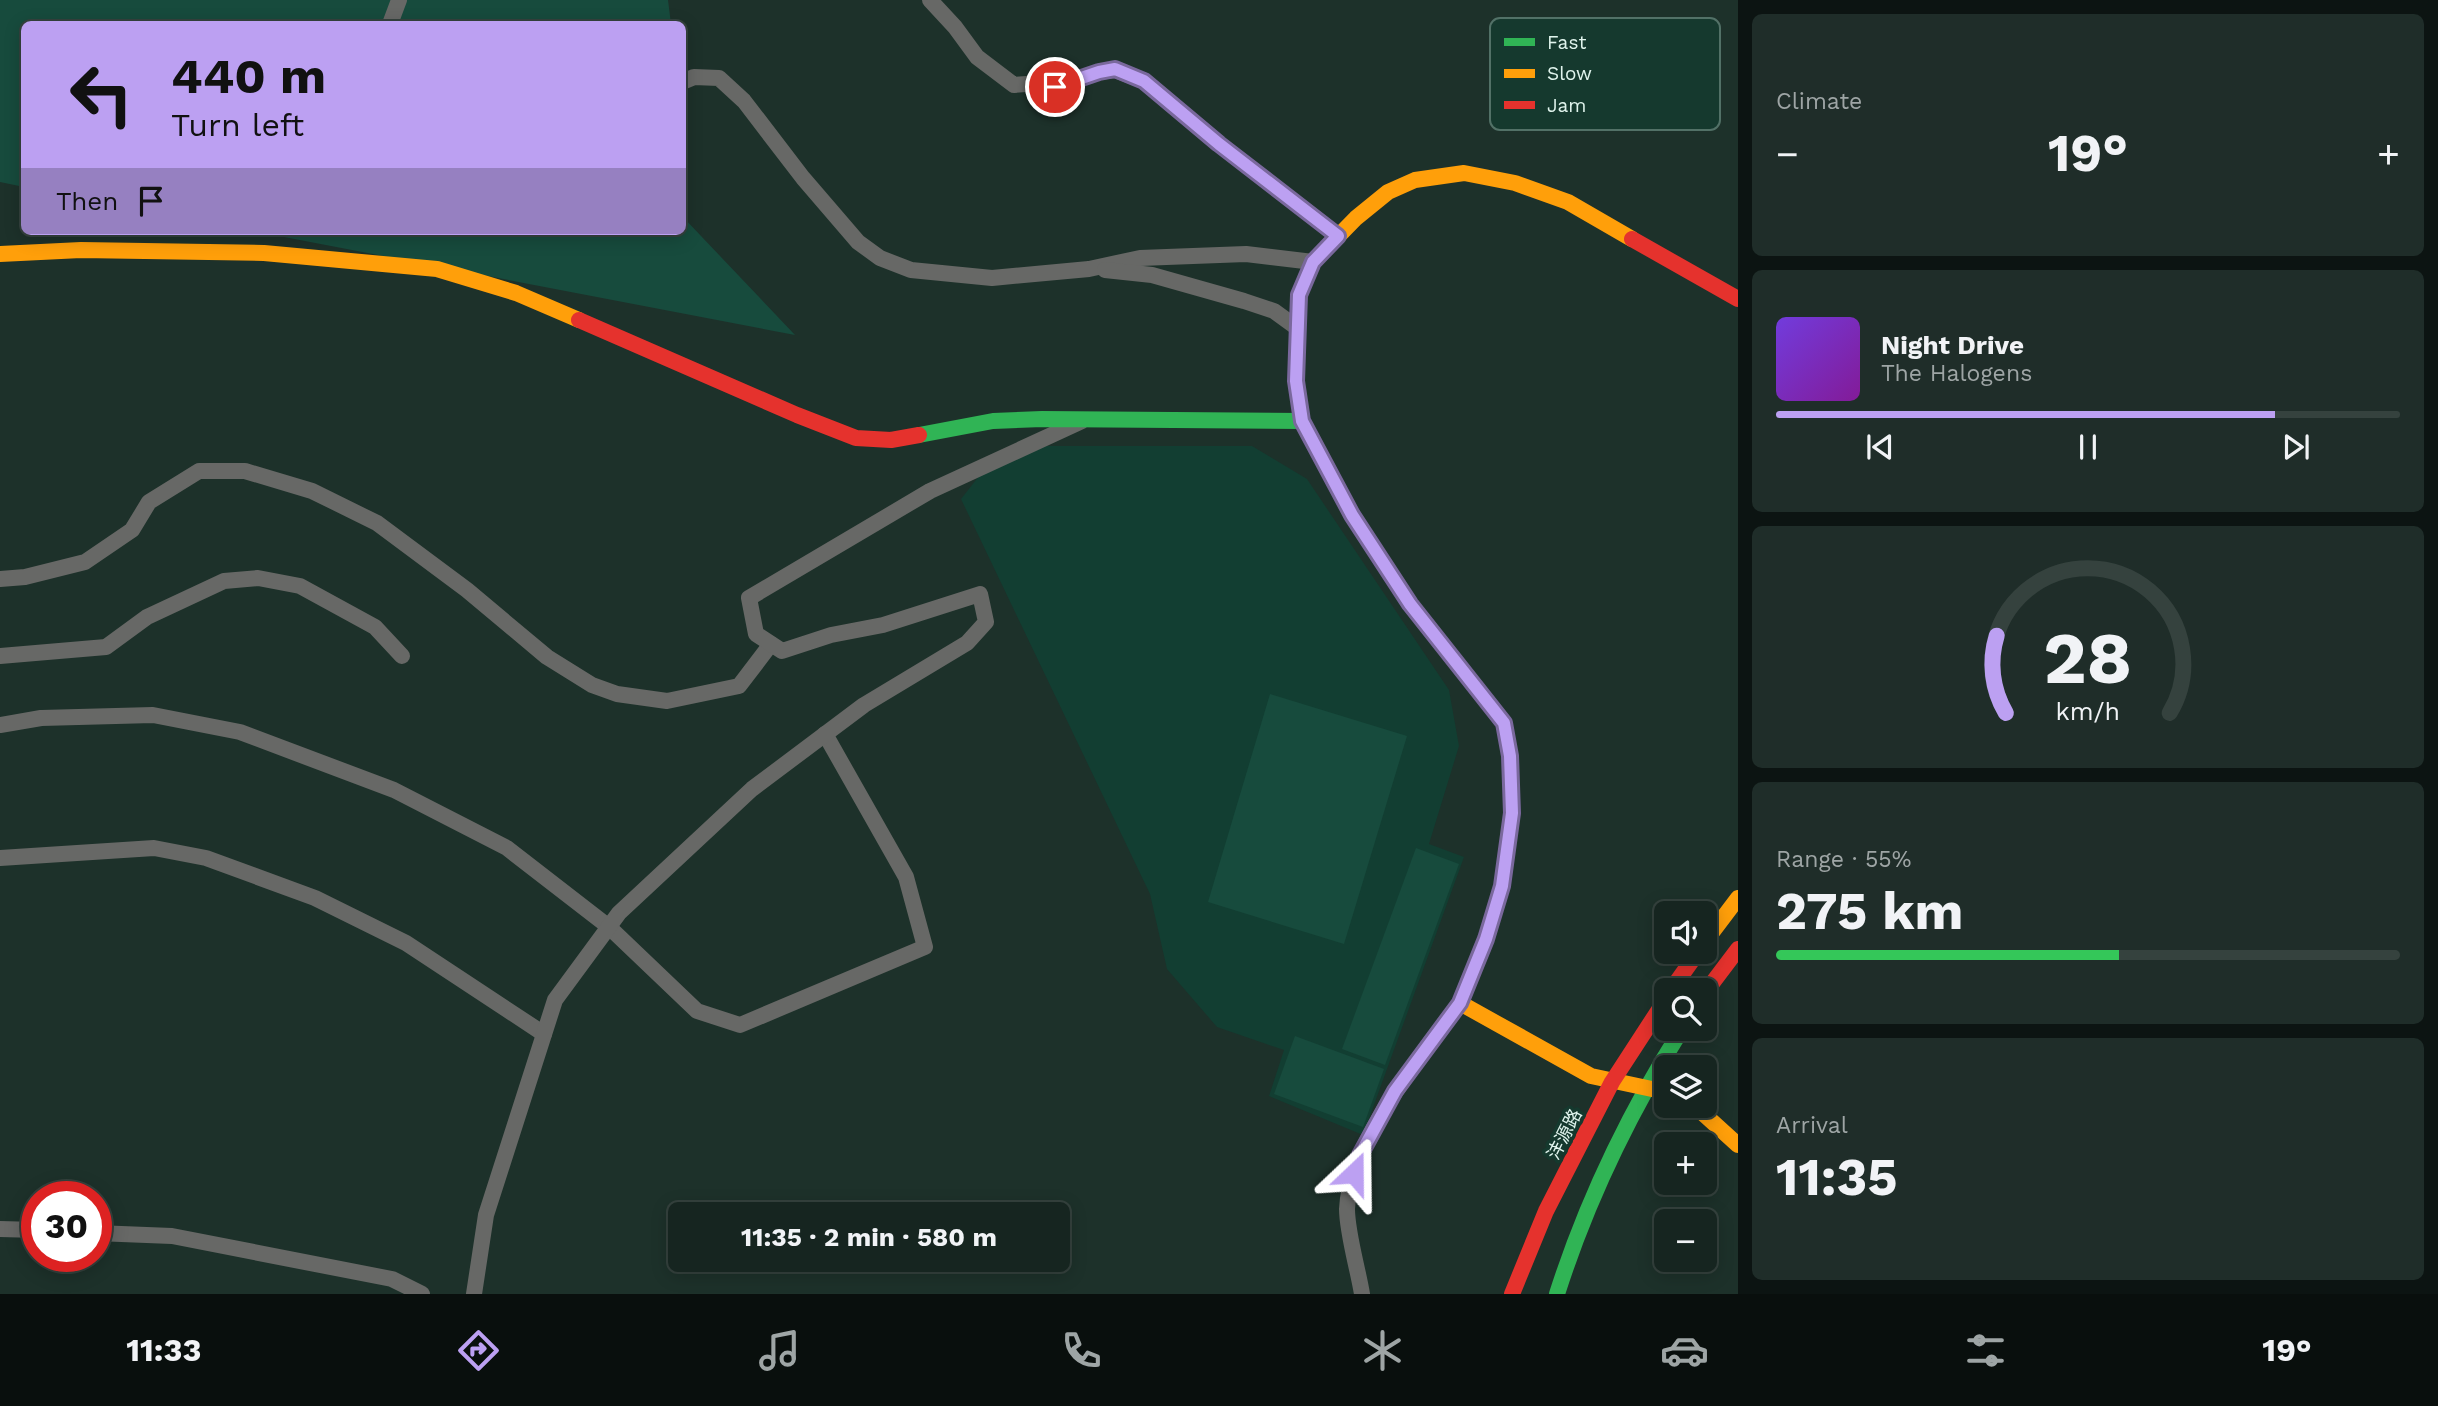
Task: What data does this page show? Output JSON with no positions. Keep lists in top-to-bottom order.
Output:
{
  "streets": {
    "street": ["沣源路"]
  },
  "legend": ["Fast", "Slow", "Jam"],
  "page": {
    "tile": [
      "Climate",
      ["Range · 55%", "275 km"],
      ["Arrival", "11:35"]
    ],
    "turn": ["440 m", "Turn left"],
    "heat": ["−", "19°", "+"],
    "then": "Then",
    "song": ["Night Drive", "The Halogens"],
    "map_buttons": ["+", "−"],
    "limit": "30",
    "trip": "11:35 · 2 min · 580 m",
    "tabs": ["11:33", "19°"],
    "gauge": ["28", "km/h"]
  }
}
